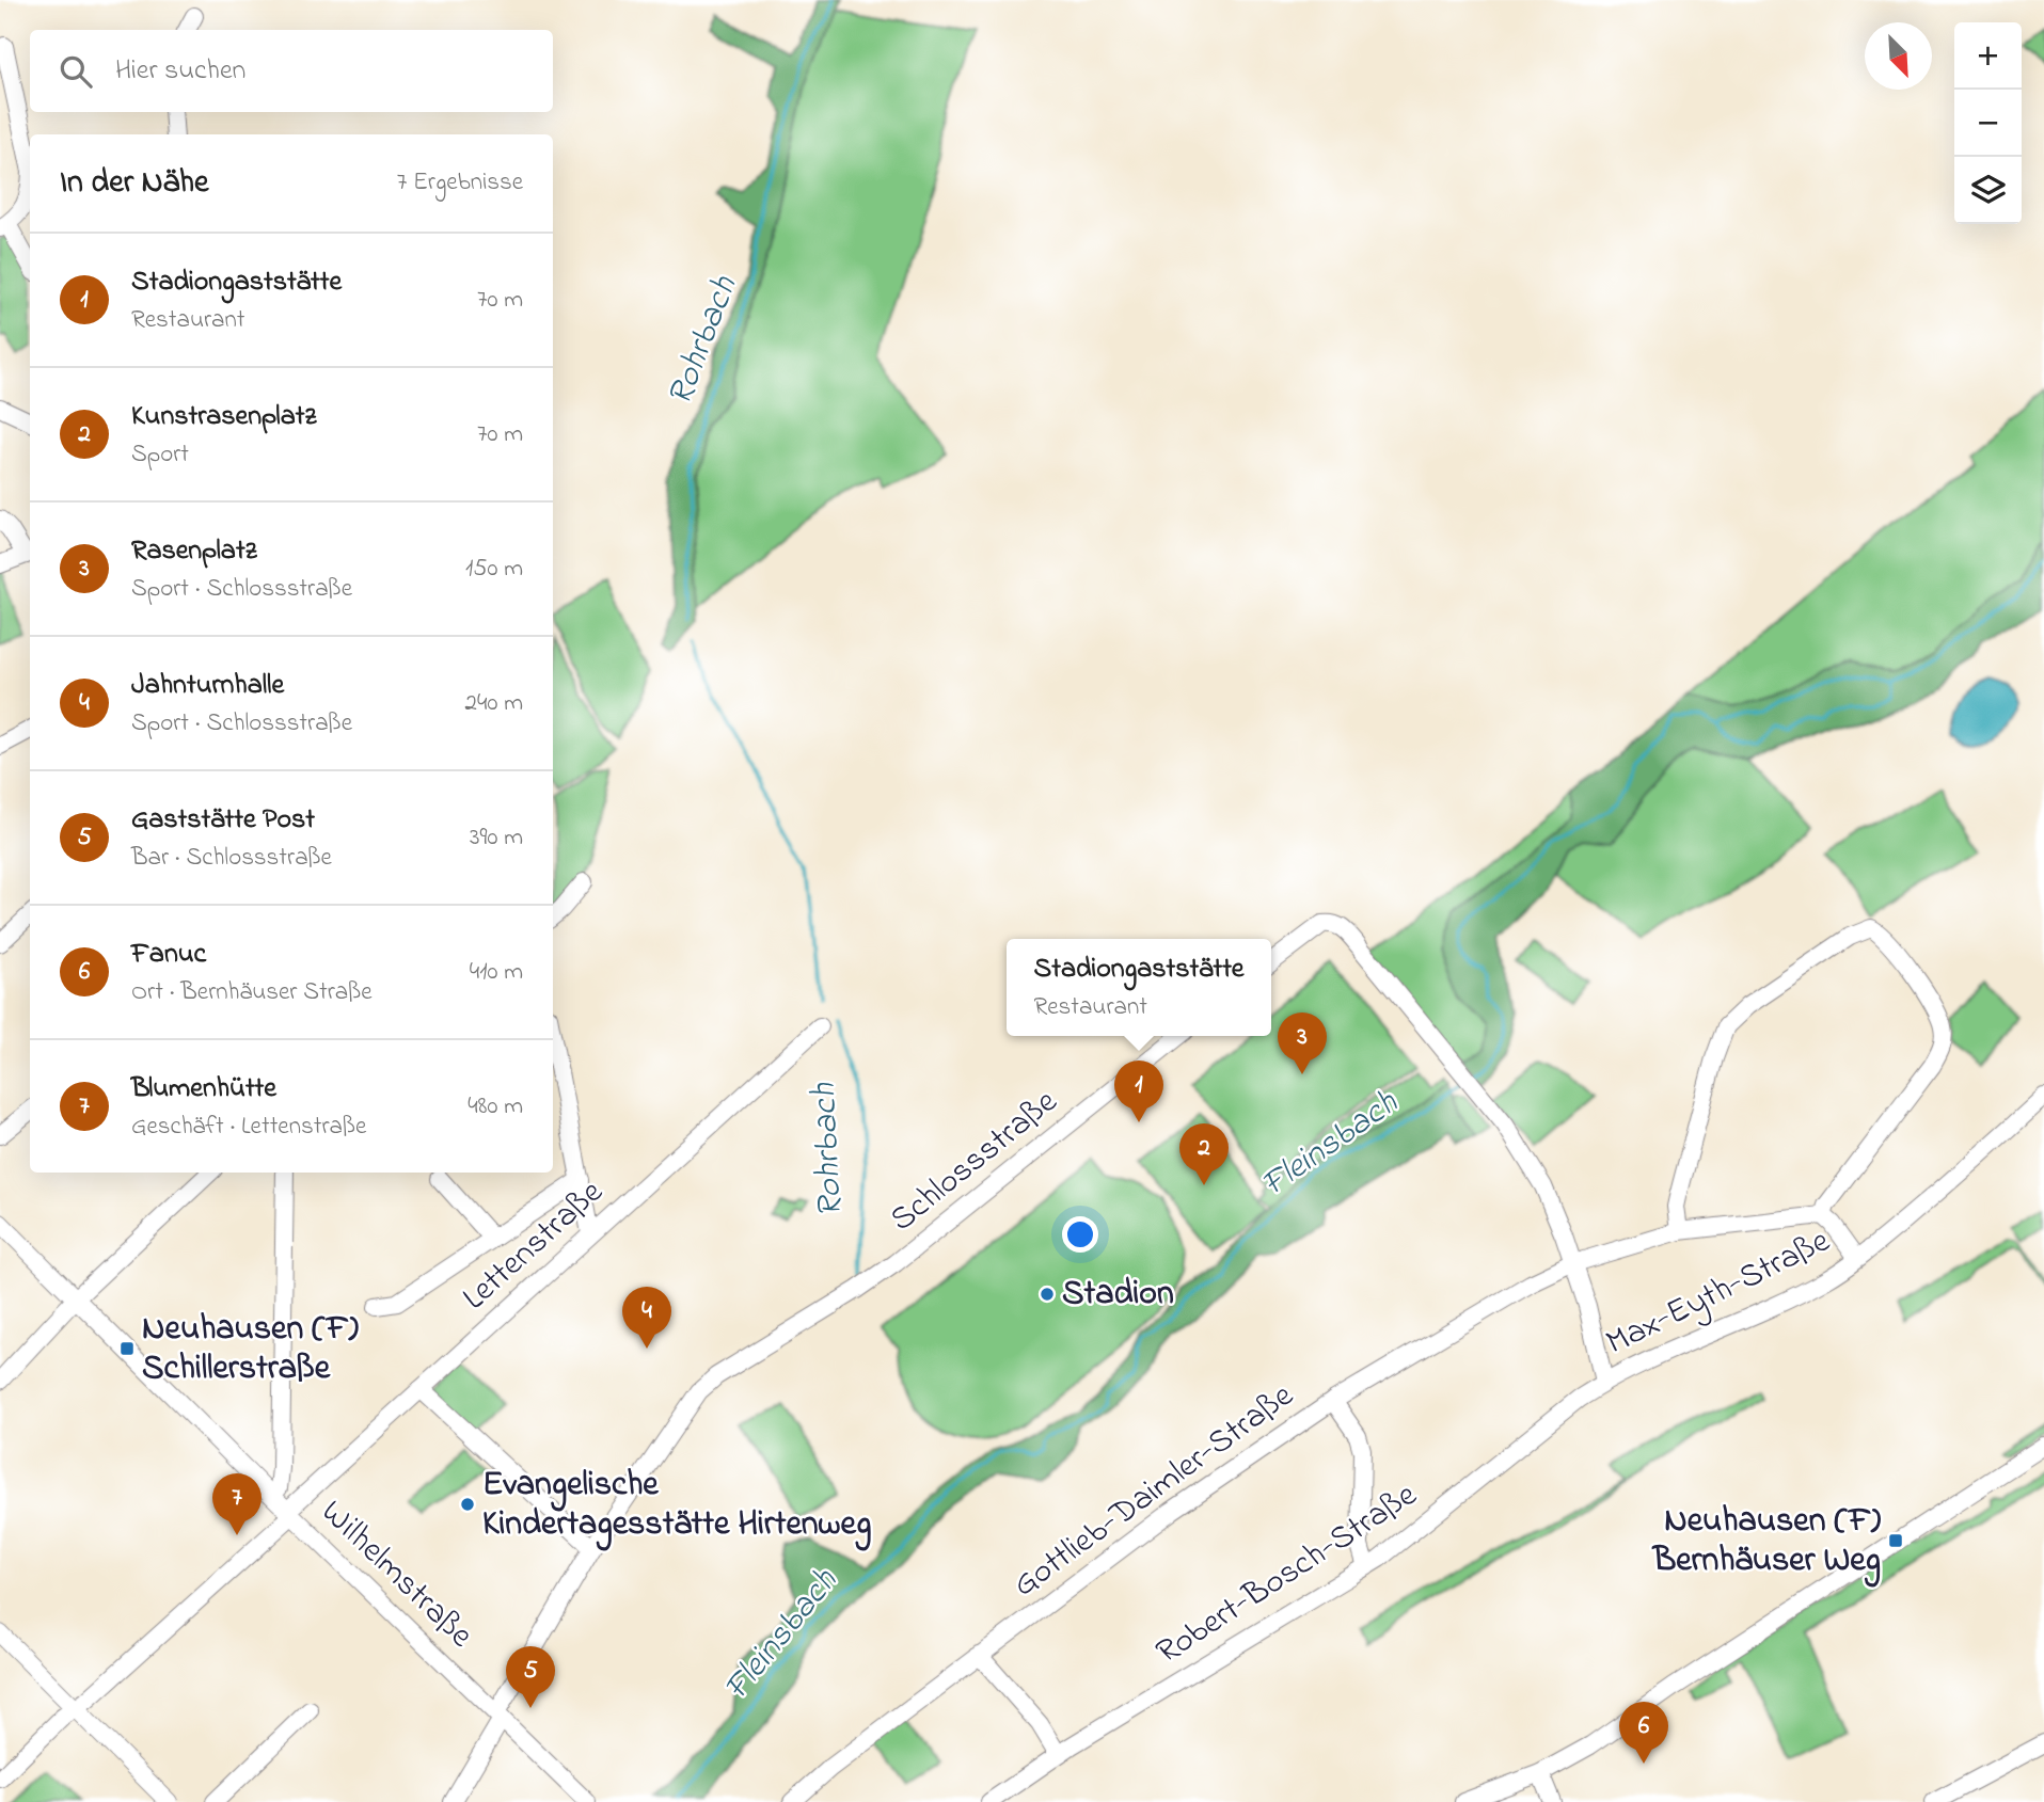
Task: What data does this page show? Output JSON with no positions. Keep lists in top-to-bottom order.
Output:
{
  "streets": {
    "street": [
      "Schlossstraße",
      "Lettenstraße",
      "Max-Eyth-Straße",
      "Gottlieb-Daimler-Straße",
      "Wilhelmstraße",
      "Robert-Bosch-Straße"
    ]
  },
  "crossings": [
    ["Schlossstraße", "Wilhelmstraße"],
    ["Lettenstraße", "Wilhelmstraße"],
    ["Max-Eyth-Straße", "Gottlieb-Daimler-Straße"],
    ["Max-Eyth-Straße", "Robert-Bosch-Straße"]
  ],
  "water": ["Rohrbach", "Fleinsbach"],
  "places": {
    "other": ["Stadion", "Evangelische Kindertagesstätte Hirtenweg"],
    "transit": ["Neuhausen (F) Schillerstraße", "Neuhausen (F) Bernhäuser Weg"]
  },
  "north": "bottom right",
  "page": {
    "map_buttons": ["+", "−"],
    "search": "Hier suchen",
    "heading": ["In der Nähe", "7 Ergebnisse"],
    "list": [
      {
        "mark": "1",
        "name": "Stadiongaststätte",
        "note": "Restaurant",
        "value": "70 m"
      },
      {
        "mark": "2",
        "name": "Kunstrasenplatz",
        "note": "Sport",
        "value": "70 m"
      },
      {
        "mark": "3",
        "name": "Rasenplatz",
        "note": "Sport · Schlossstraße",
        "value": "150 m"
      },
      {
        "mark": "4",
        "name": "Jahnturnhalle",
        "note": "Sport · Schlossstraße",
        "value": "240 m"
      },
      {
        "mark": "5",
        "name": "Gaststätte Post",
        "note": "Bar · Schlossstraße",
        "value": "390 m"
      },
      {
        "mark": "6",
        "name": "Fanuc",
        "note": "Ort · Bernhäuser Straße",
        "value": "410 m"
      },
      {
        "mark": "7",
        "name": "Blumenhütte",
        "note": "Geschäft · Lettenstraße",
        "value": "480 m"
      }
    ],
    "popup": ["Stadiongaststätte", "Restaurant"],
    "pins": [
      "3",
      "1",
      "2",
      "4",
      "7",
      "5",
      "6"
    ]
  }
}
